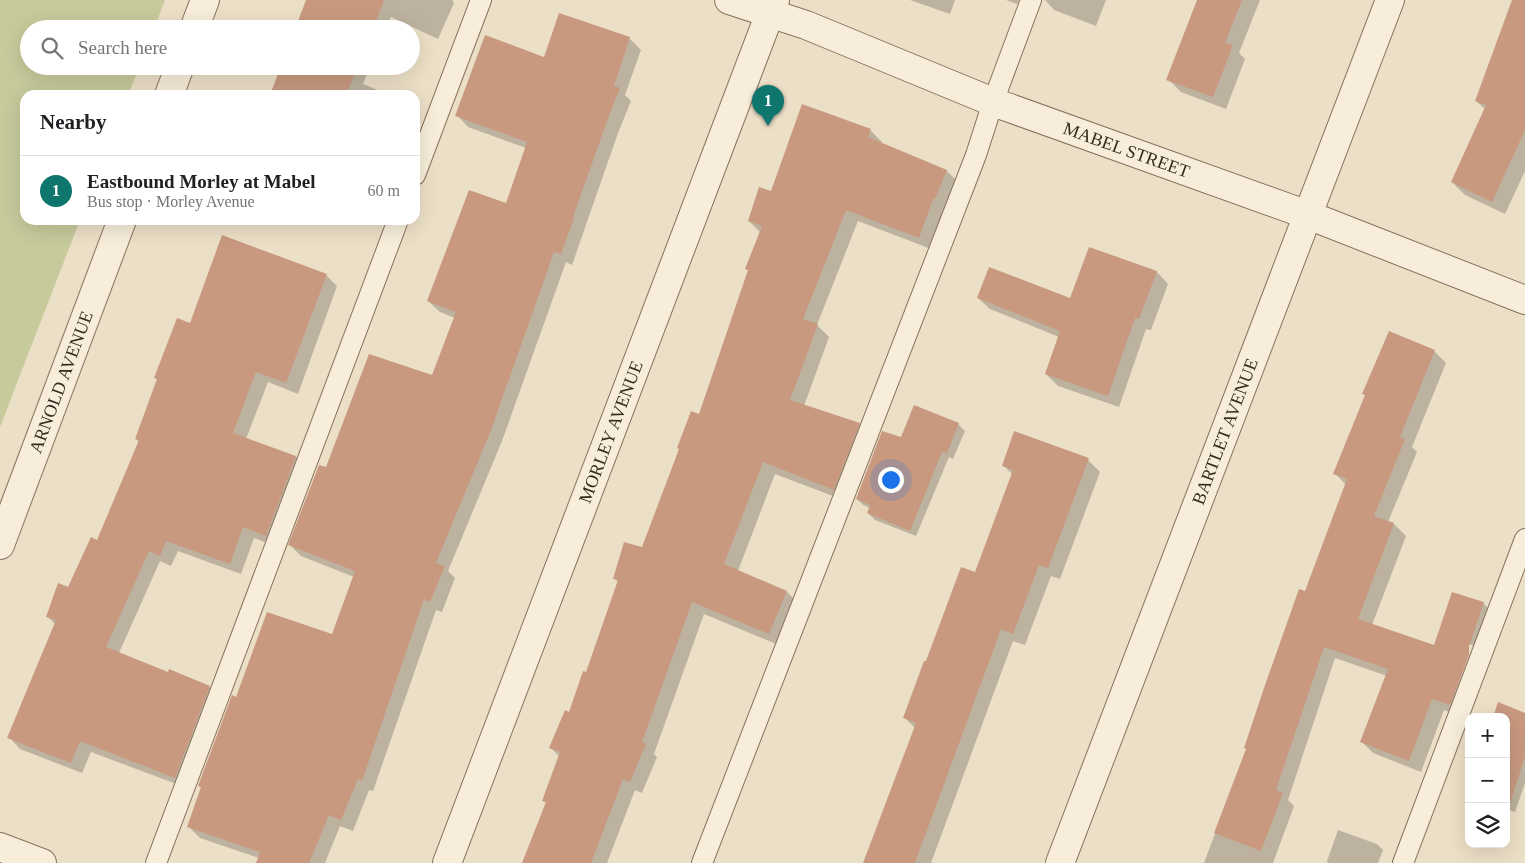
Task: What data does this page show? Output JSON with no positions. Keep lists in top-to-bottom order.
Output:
{
  "streets": {
    "street": [
      "MABEL STREET",
      "ARNOLD AVENUE",
      "MORLEY AVENUE",
      "BARTLET AVENUE"
    ]
  },
  "crossings": [
    ["MABEL STREET", "MORLEY AVENUE"],
    ["MABEL STREET", "BARTLET AVENUE"]
  ],
  "page": {
    "search": "Search here",
    "pins": "1",
    "heading": "Nearby",
    "list": [
      {
        "mark": "1",
        "name": "Eastbound Morley at Mabel",
        "note": "Bus stop · Morley Avenue",
        "value": "60 m"
      }
    ],
    "map_buttons": ["+", "−"]
  }
}
